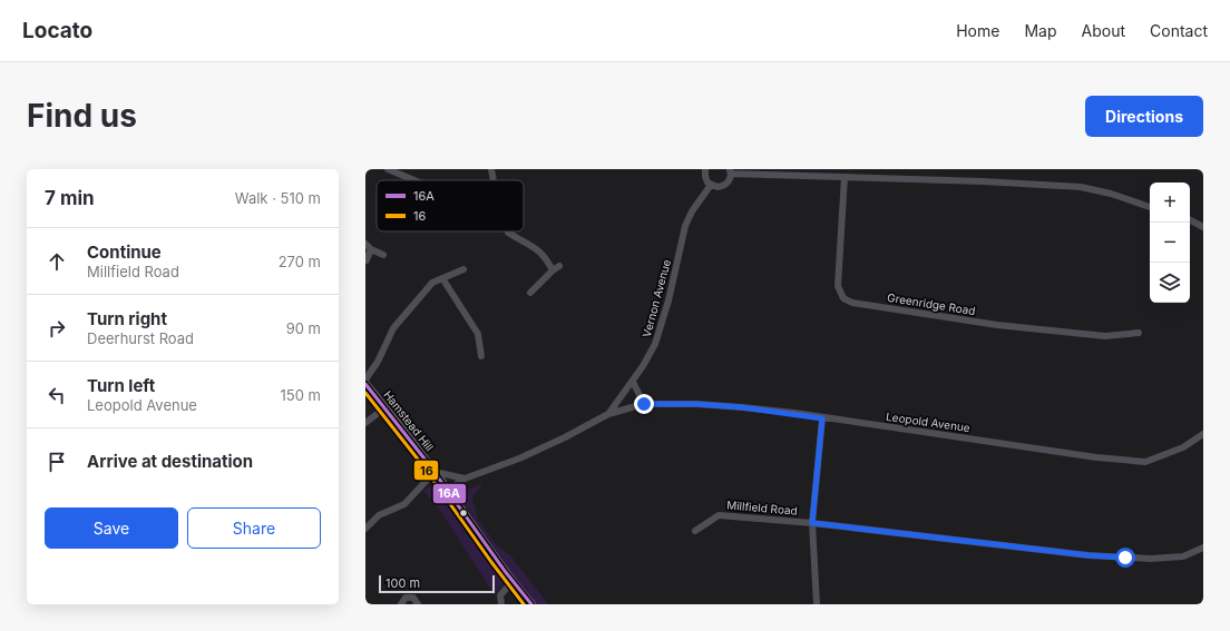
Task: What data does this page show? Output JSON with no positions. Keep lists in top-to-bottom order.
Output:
{
  "streets": {
    "main road": ["Hamstead Hill"],
    "street": [
      "Vernon Avenue",
      "Greenridge Road",
      "Leopold Avenue",
      "Millfield Road"
    ]
  },
  "crossings": [
    ["Vernon Avenue", "Hamstead Hill"],
    ["Vernon Avenue", "Leopold Avenue"]
  ],
  "lines": ["transit line 16A", "transit line 16"],
  "legend": ["16A", "16"],
  "scale_bar": "100 m",
  "page": {
    "header": "Locato",
    "nav": [
      "Home",
      "Map",
      "About",
      "Contact"
    ],
    "buttons": [
      "Directions",
      ["Save", "Share"]
    ],
    "title": "Find us",
    "heading": ["7 min", "Walk · 510 m"],
    "map_buttons": ["+", "−"],
    "list": [
      ["Continue", "Millfield Road", "270 m"],
      ["Turn right", "Deerhurst Road", "90 m"],
      ["Turn left", "Leopold Avenue", "150 m"],
      "Arrive at destination"
    ],
    "scale": "100 m"
  }
}
